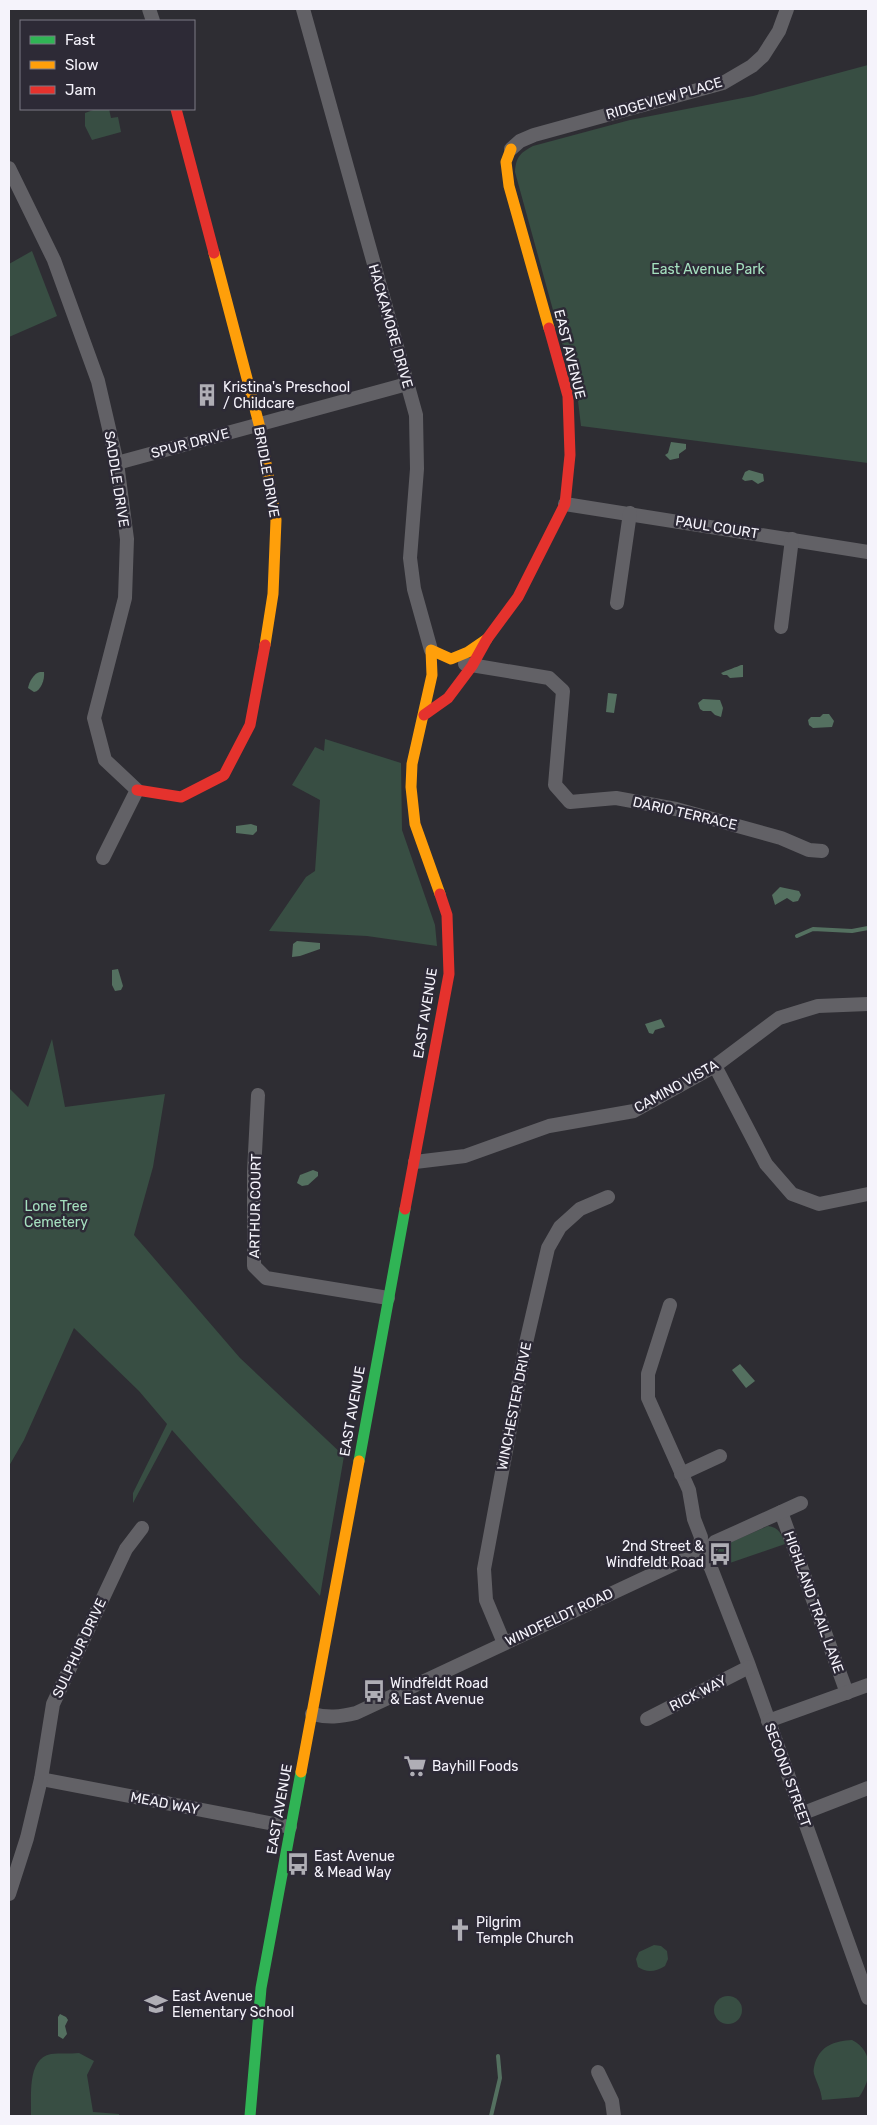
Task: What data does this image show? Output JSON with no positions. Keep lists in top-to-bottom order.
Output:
{
  "streets": {
    "street": [
      "RIDGEVIEW PLACE",
      "HACKAMORE DRIVE",
      "EAST AVENUE",
      "SPUR DRIVE",
      "BRIDLE DRIVE",
      "SADDLE DRIVE",
      "PAUL COURT",
      "DARIO TERRACE",
      "CAMINO VISTA",
      "ARTHUR COURT",
      "WINCHESTER DRIVE",
      "HIGHLAND TRAIL LANE",
      "WINDFELDT ROAD",
      "SULPHUR DRIVE",
      "RICK WAY",
      "SECOND STREET",
      "MEAD WAY"
    ]
  },
  "crossings": [
    ["RIDGEVIEW PLACE", "EAST AVENUE"],
    ["HACKAMORE DRIVE", "EAST AVENUE"],
    ["HACKAMORE DRIVE", "SPUR DRIVE"],
    ["EAST AVENUE", "PAUL COURT"],
    ["EAST AVENUE", "DARIO TERRACE"],
    ["EAST AVENUE", "CAMINO VISTA"],
    ["EAST AVENUE", "ARTHUR COURT"],
    ["EAST AVENUE", "WINDFELDT ROAD"],
    ["EAST AVENUE", "MEAD WAY"],
    ["SPUR DRIVE", "BRIDLE DRIVE"],
    ["SPUR DRIVE", "SADDLE DRIVE"],
    ["BRIDLE DRIVE", "SADDLE DRIVE"],
    ["WINCHESTER DRIVE", "WINDFELDT ROAD"],
    ["WINDFELDT ROAD", "SECOND STREET"],
    ["SULPHUR DRIVE", "MEAD WAY"],
    ["RICK WAY", "SECOND STREET"]
  ],
  "parks": ["East Avenue Park", "Lone Tree Cemetery"],
  "places": {
    "building": ["Kristina's Preschool / Childcare"],
    "bus stop": ["2nd Street & Windfeldt Road", "Windfeldt Road & East Avenue", "East Avenue & Mead Way"],
    "supermarket": ["Bayhill Foods"],
    "church": ["Pilgrim Temple Church"],
    "school or university": ["East Avenue Elementary School"]
  },
  "legend": ["Fast", "Slow", "Jam"]
}
